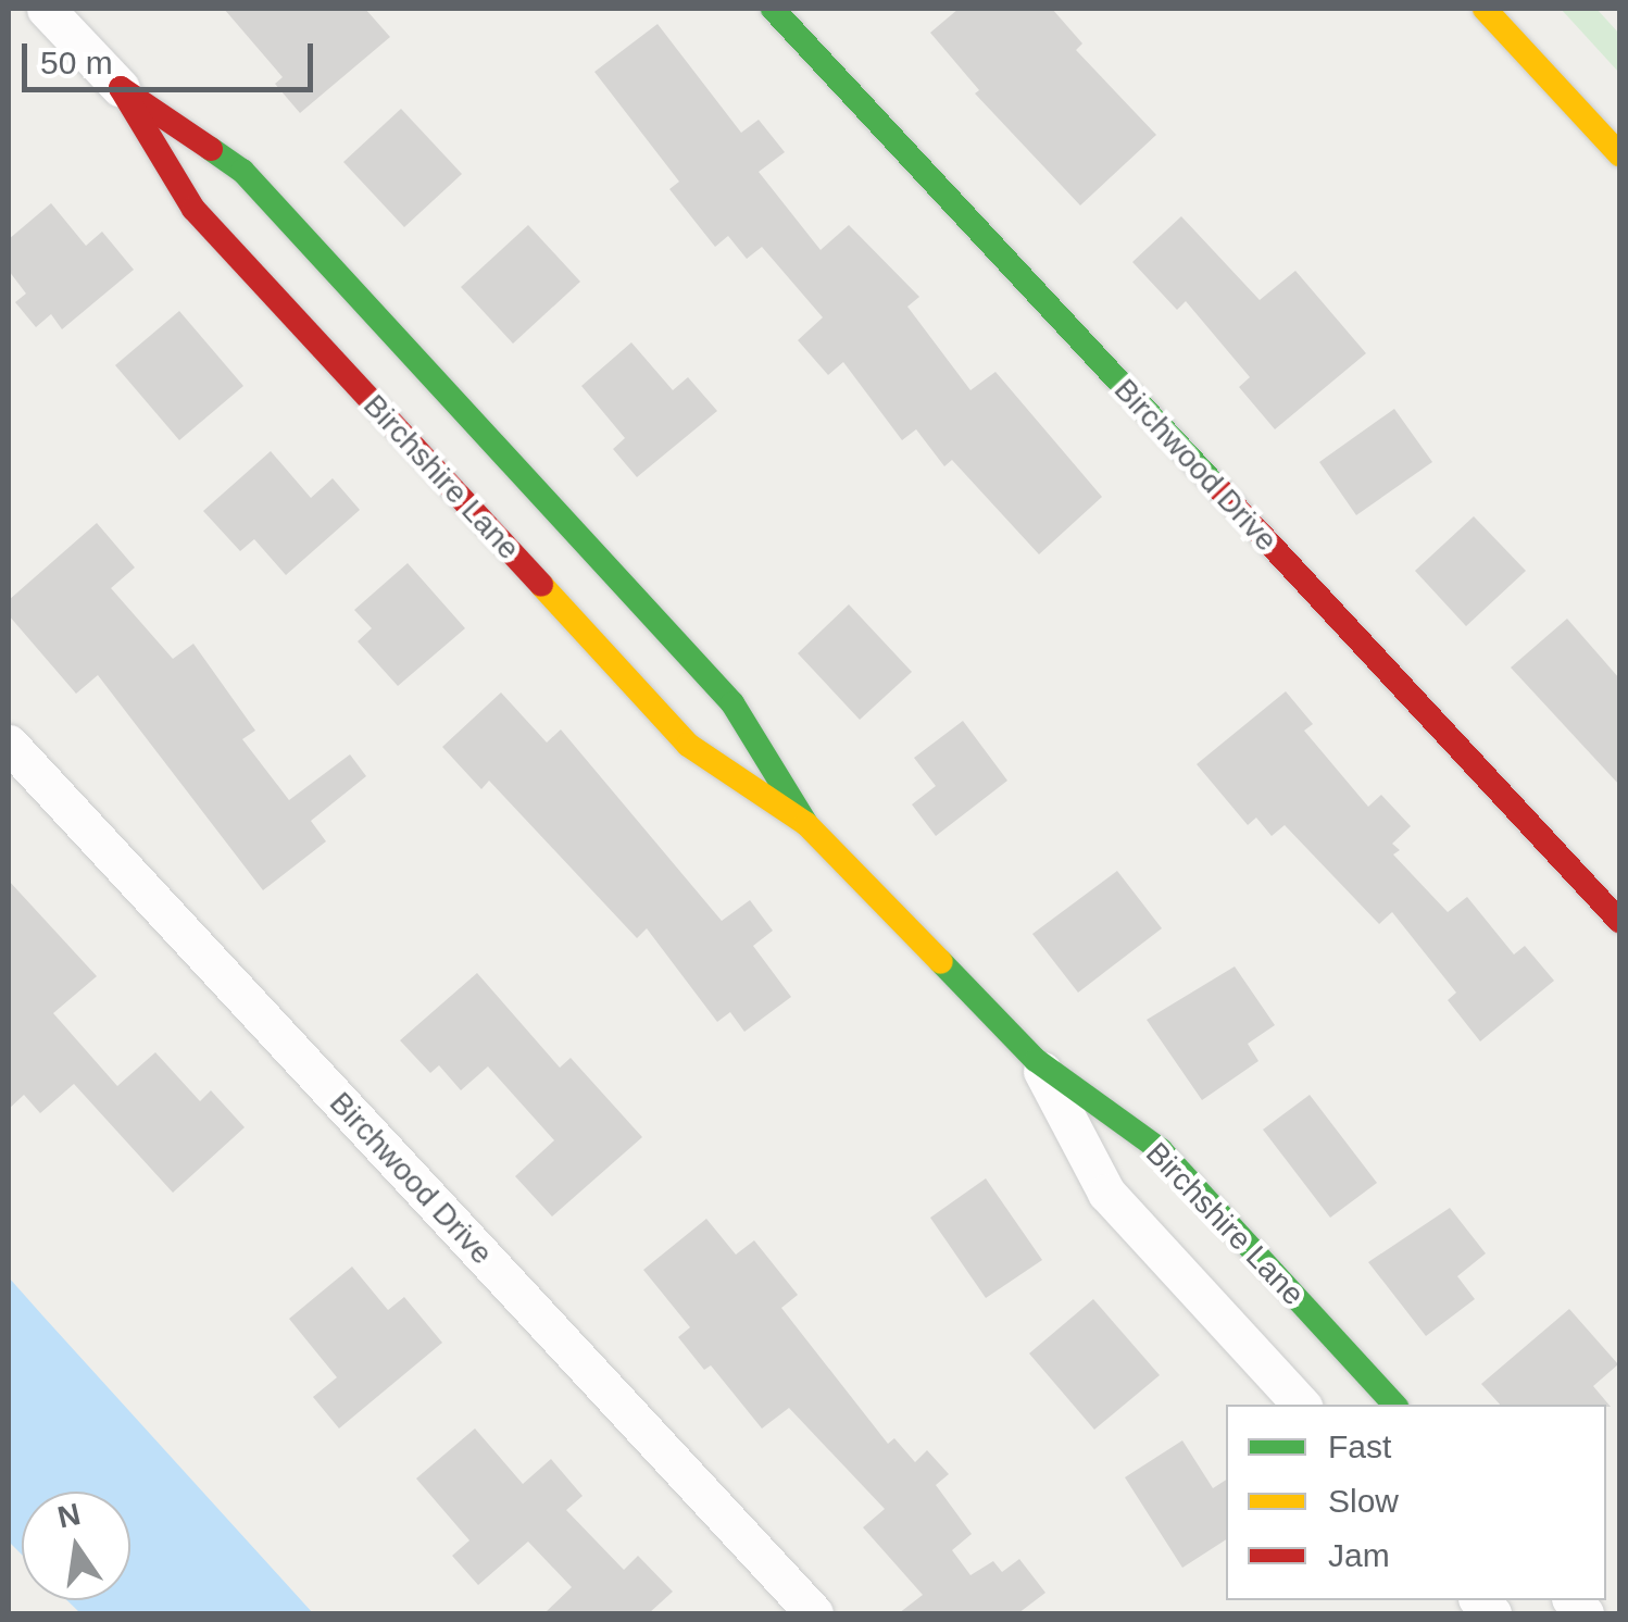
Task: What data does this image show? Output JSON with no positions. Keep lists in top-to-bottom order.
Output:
{
  "streets": {
    "main road": ["Birchwood Drive", "Birchshire Lane"]
  },
  "legend": ["Fast", "Slow", "Jam"],
  "scale_bar": "50 m",
  "north": "top"
}
